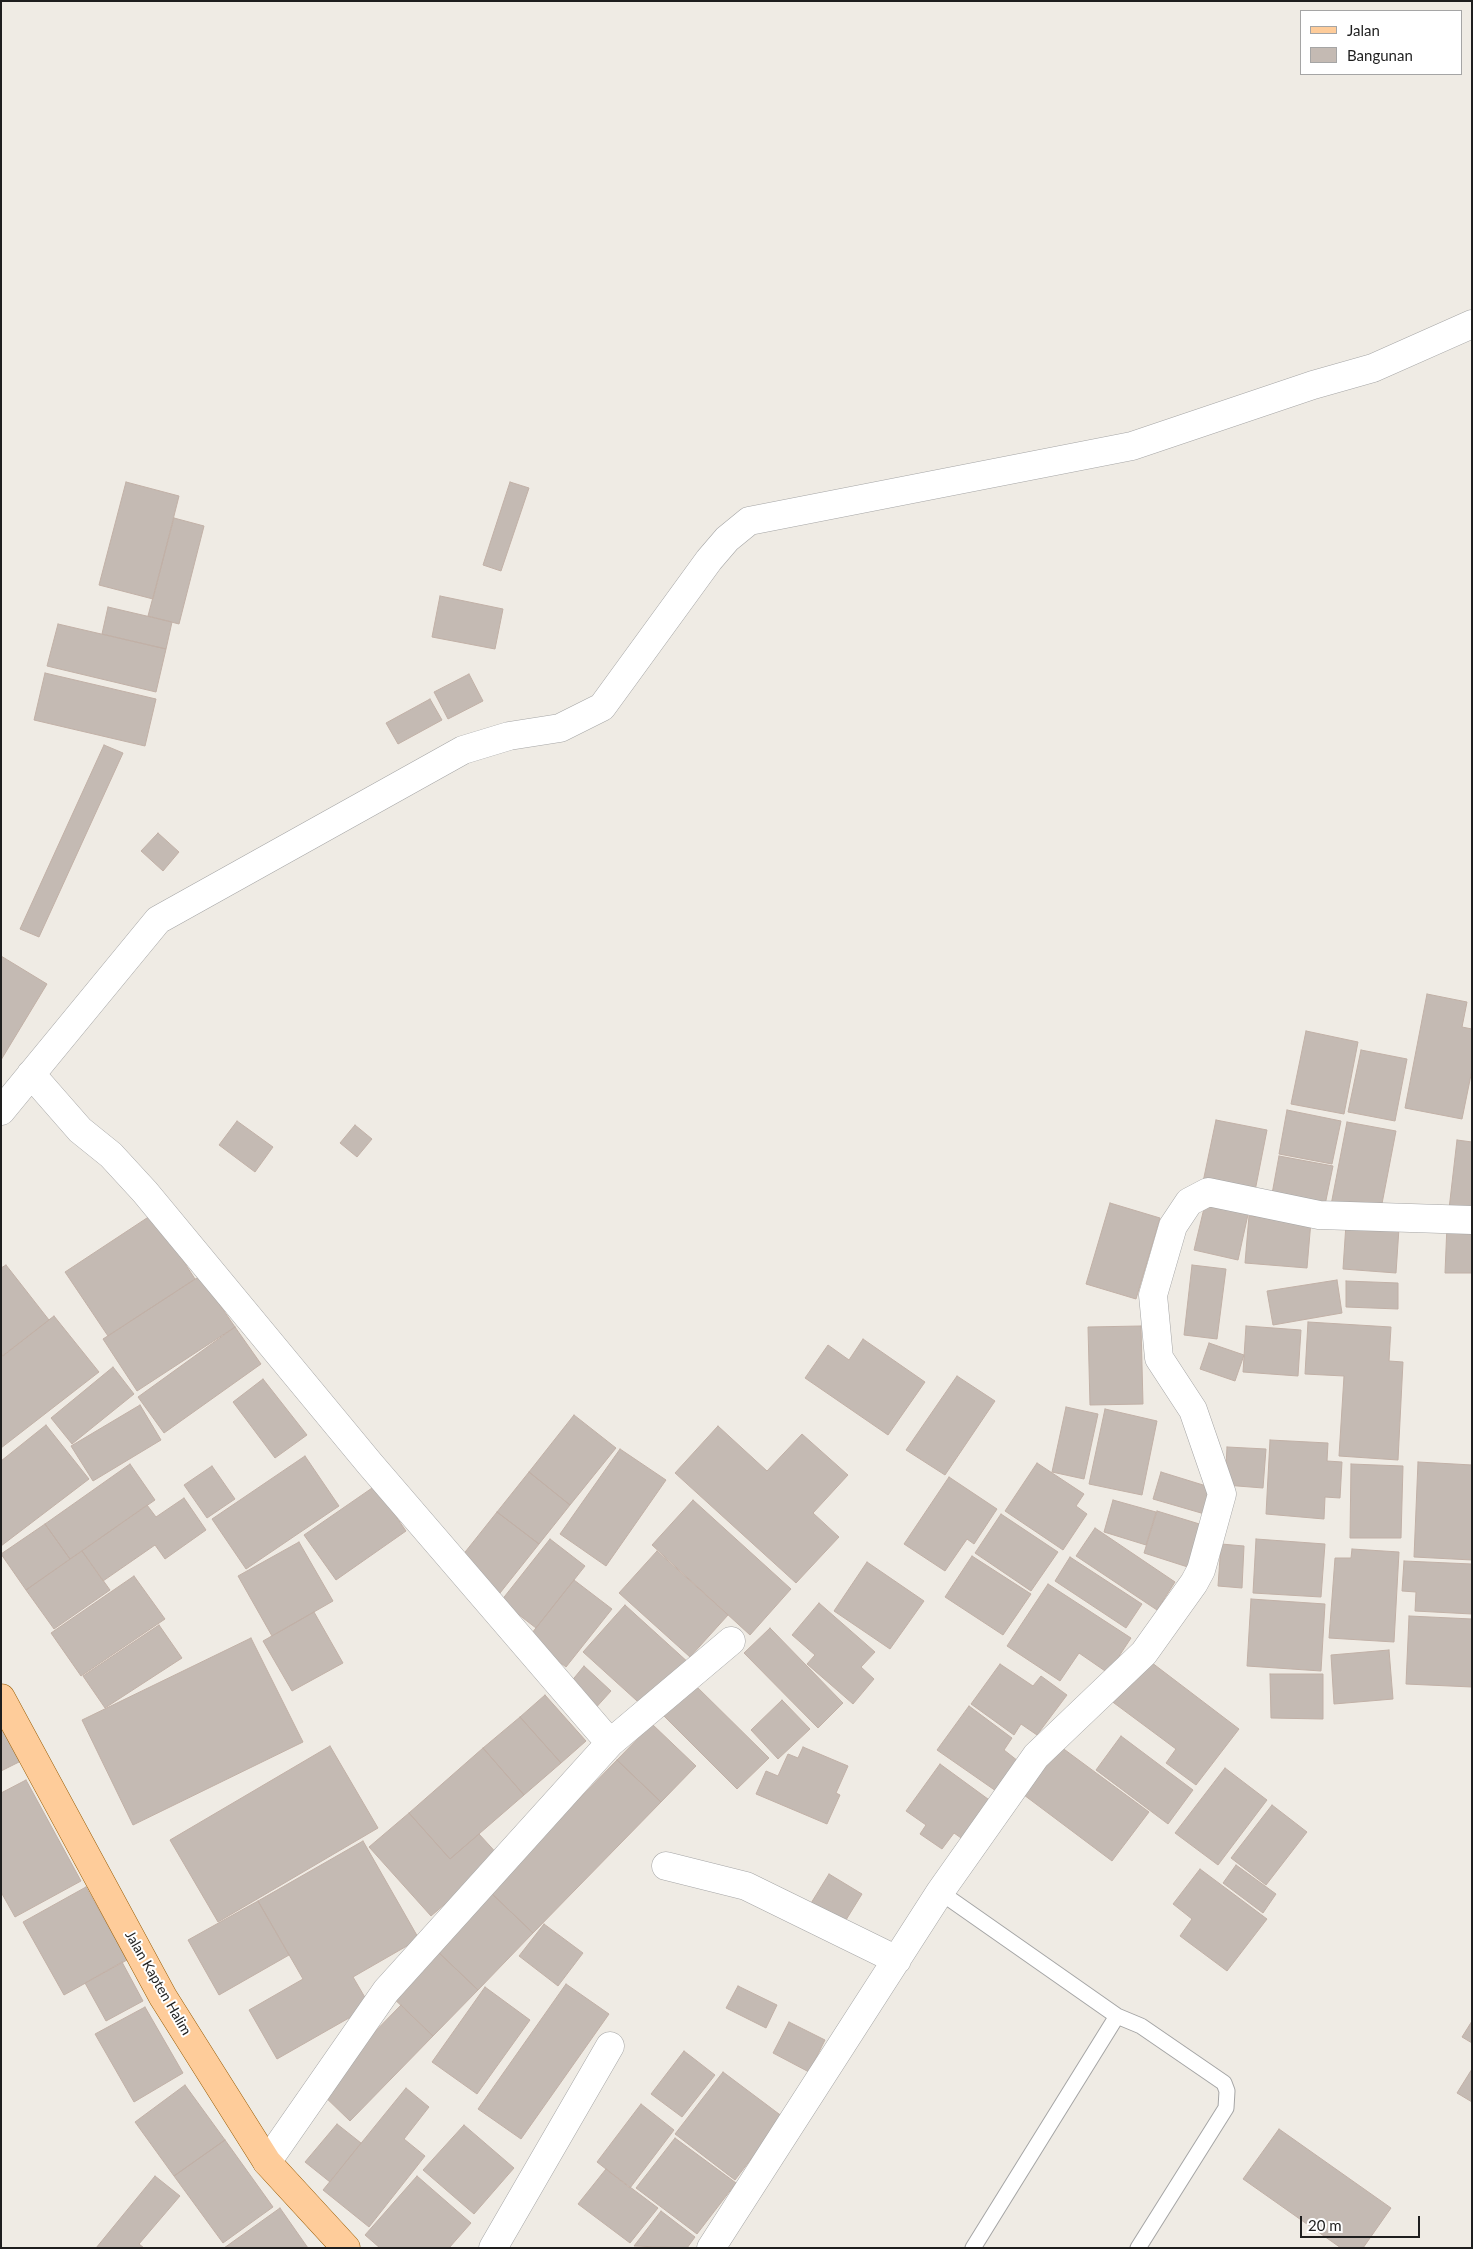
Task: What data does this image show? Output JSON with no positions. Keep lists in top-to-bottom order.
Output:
{
  "streets": {
    "main road": ["Jalan Kapten Halim"]
  },
  "legend": ["Jalan", "Bangunan"],
  "scale_bar": "20 m"
}
